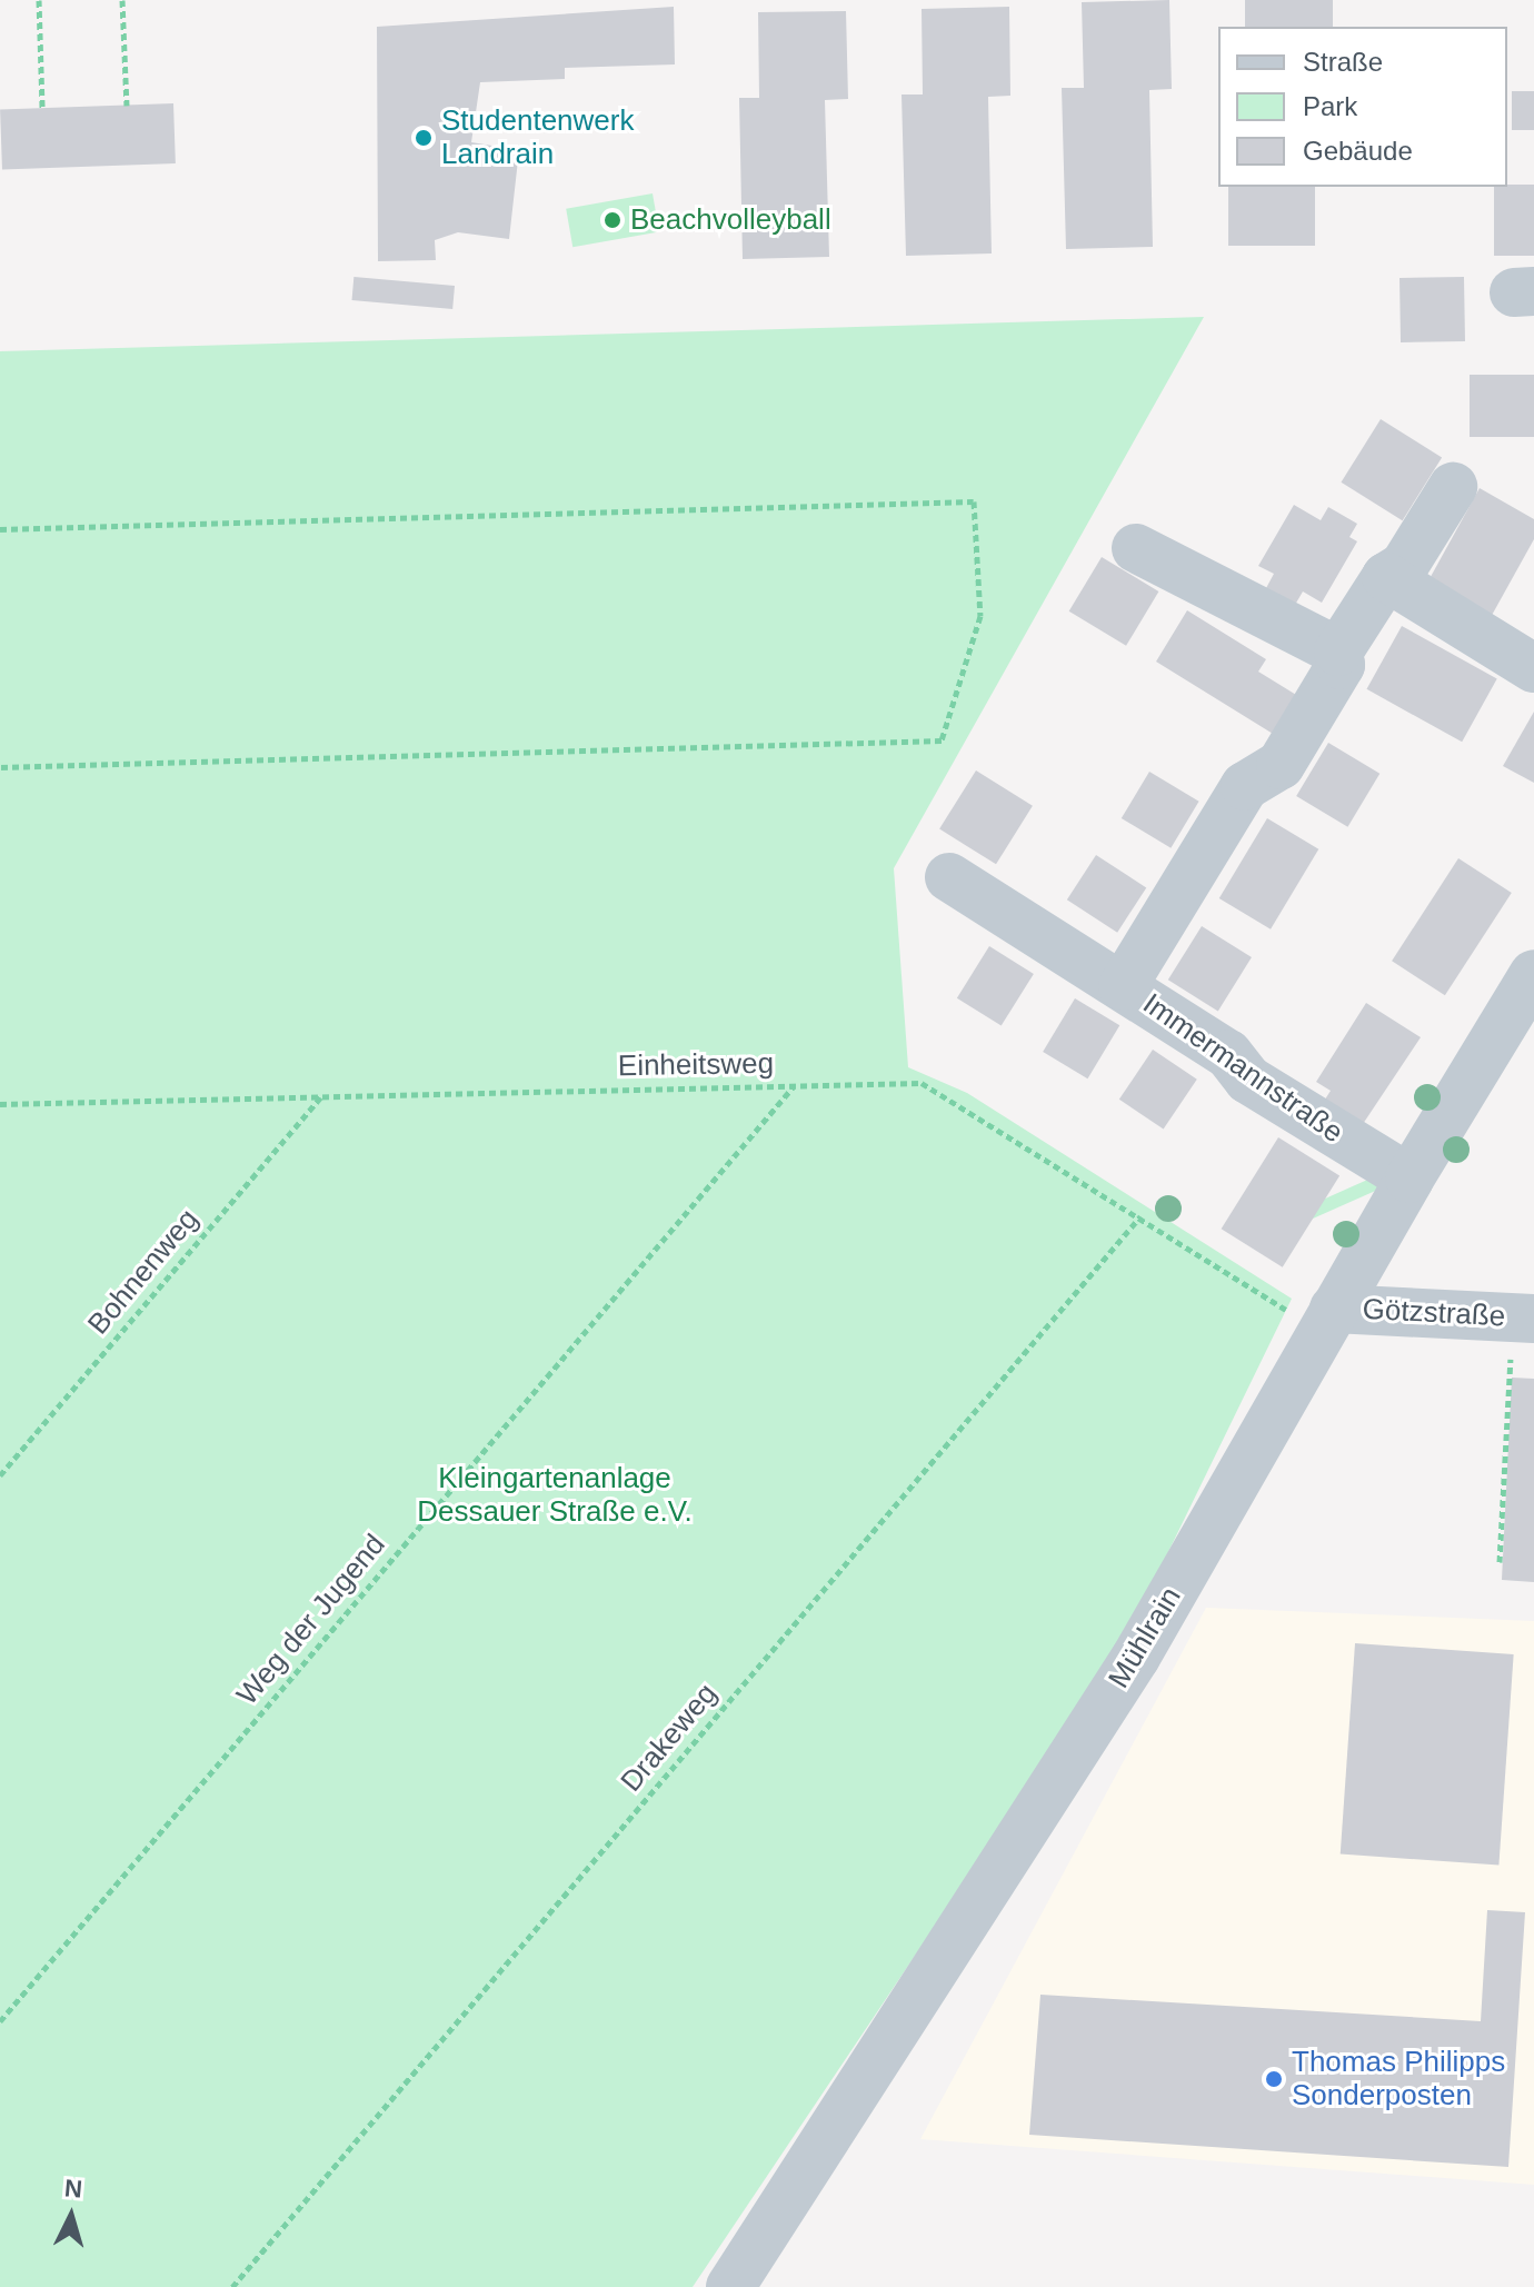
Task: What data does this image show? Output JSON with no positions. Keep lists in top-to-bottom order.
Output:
{
  "streets": {
    "street": ["Immermannstraße", "Götzstraße", "Mühlrain"],
    "path": [
      "Einheitsweg",
      "Bohnenweg",
      "Weg der Jugend",
      "Drakeweg"
    ]
  },
  "crossings": [
    ["Einheitsweg", "Bohnenweg"],
    ["Einheitsweg", "Götzstraße"],
    ["Einheitsweg", "Weg der Jugend"],
    ["Einheitsweg", "Mühlrain"],
    ["Einheitsweg", "Drakeweg"],
    ["Immermannstraße", "Mühlrain"],
    ["Götzstraße", "Mühlrain"]
  ],
  "parks": ["Kleingartenanlage Dessauer Straße e.V."],
  "places": ["Studentenwerk Landrain", "Beachvolleyball", "Thomas Philipps Sonderposten"],
  "legend": ["Straße", "Park", "Gebäude"],
  "north": "top"
}
